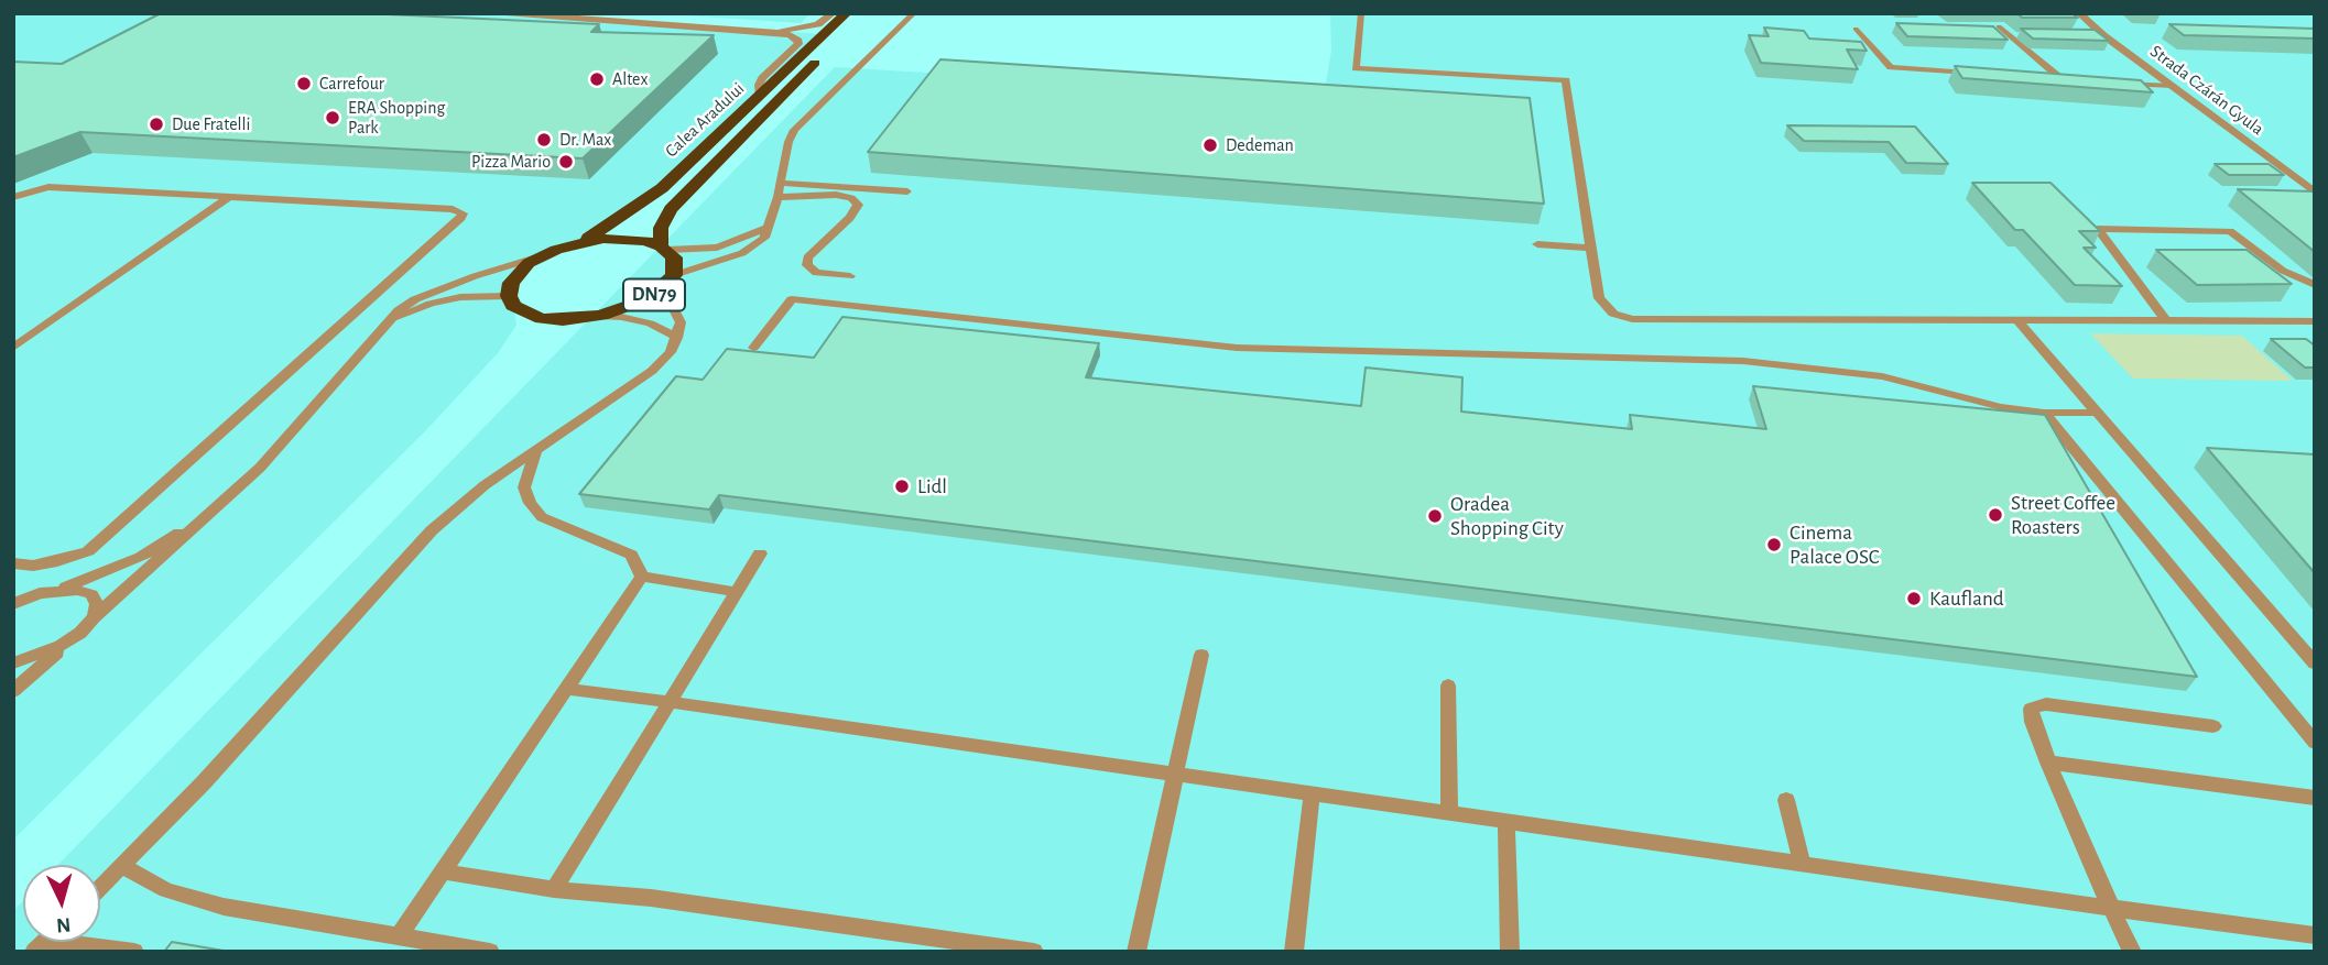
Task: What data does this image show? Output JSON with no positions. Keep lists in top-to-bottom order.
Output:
{
  "streets": {
    "highway": ["Calea Aradului", "DN79"],
    "street": ["Strada Czárán Gyula"]
  },
  "crossings": [
    ["Calea Aradului", "DN79"]
  ],
  "places": [
    "Altex",
    "Carrefour",
    "ERA Shopping Park",
    "Due Fratelli",
    "Dr. Max",
    "Dedeman",
    "Pizza Mario",
    "Lidl",
    "Street Coffee Roasters",
    "Oradea Shopping City",
    "Cinema Palace OSC",
    "Kaufland"
  ],
  "north": "bottom"
}
